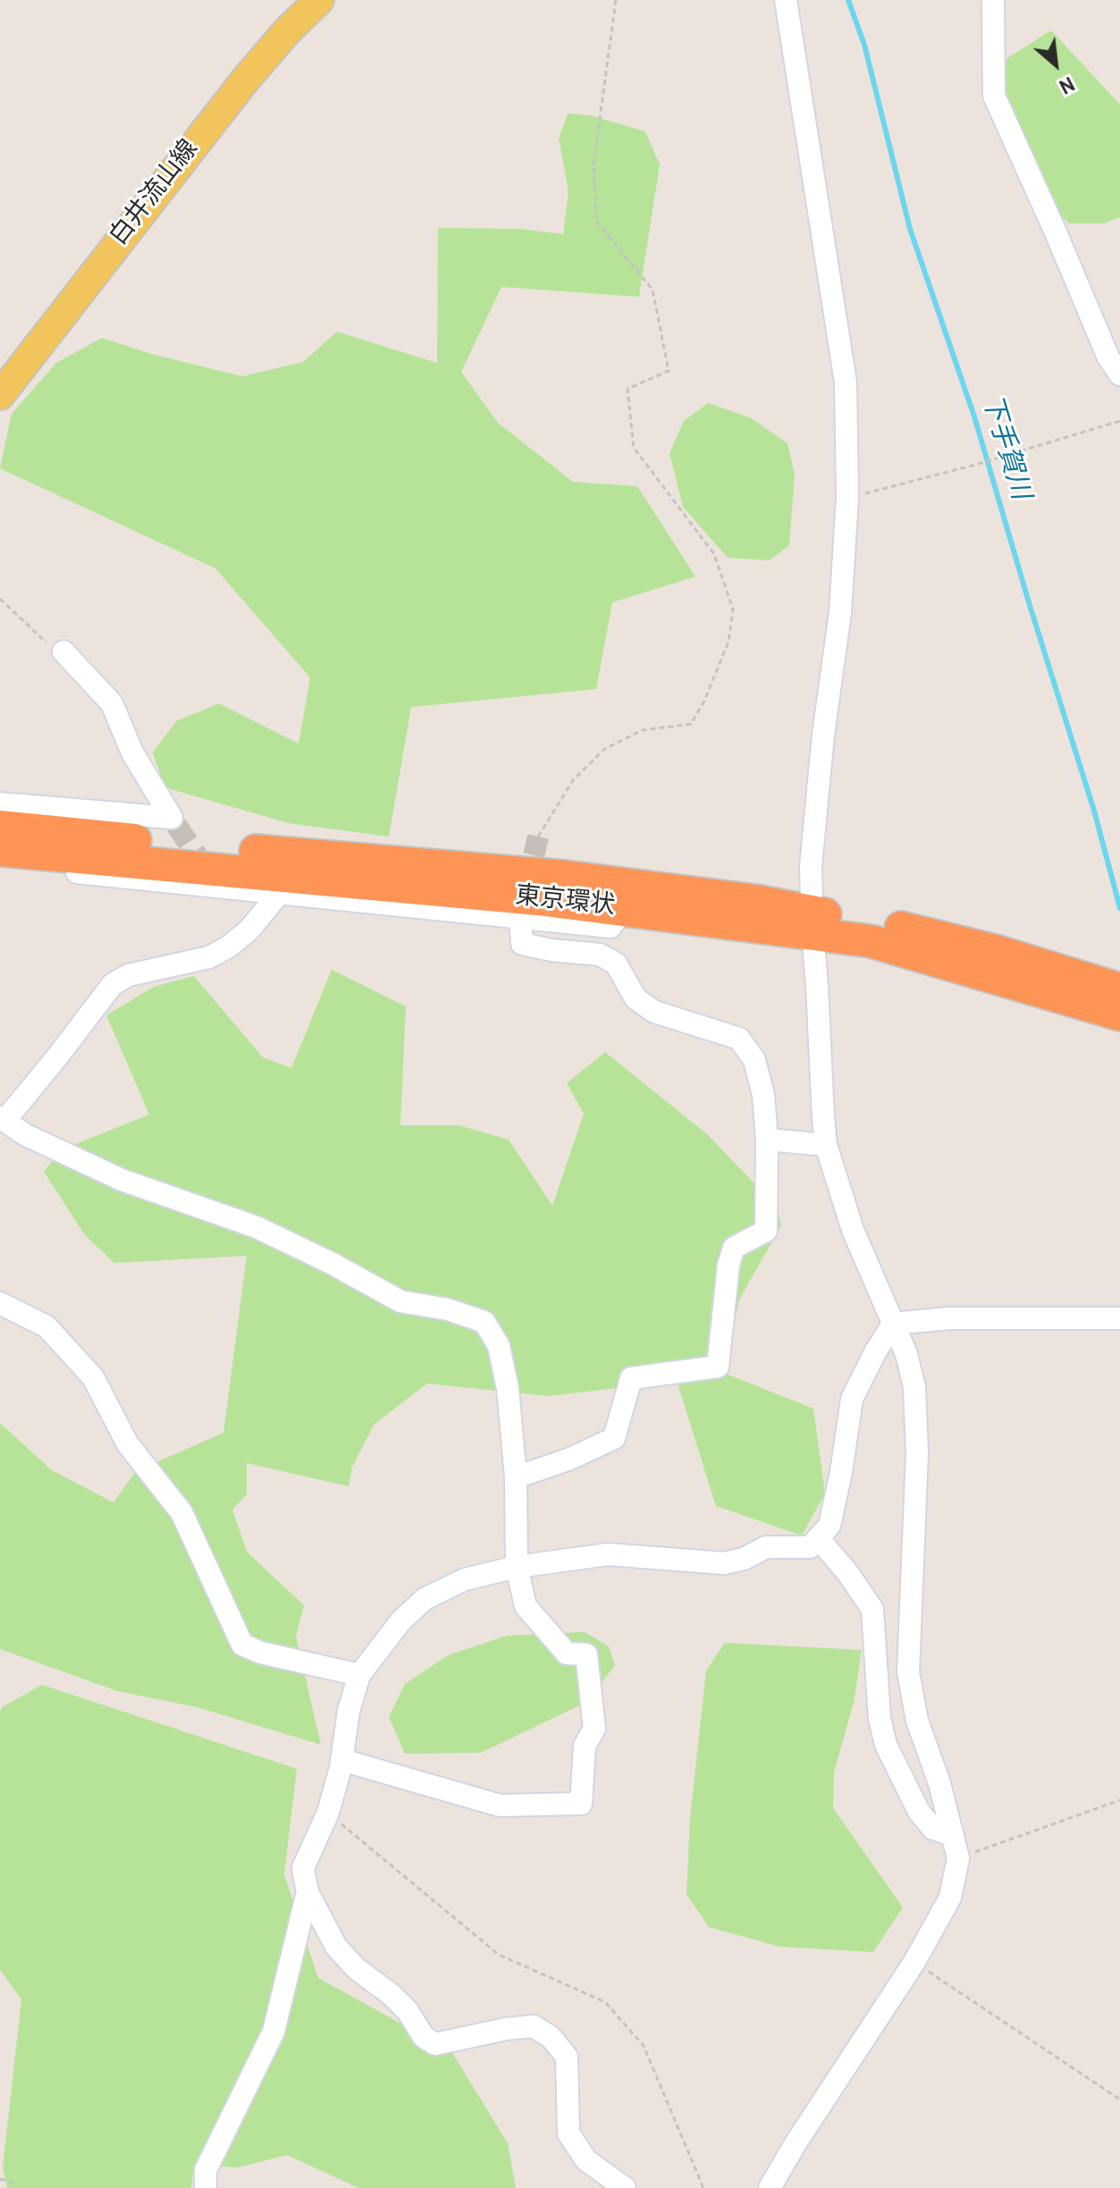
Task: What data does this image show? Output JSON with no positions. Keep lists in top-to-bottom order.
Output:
{
  "streets": {
    "highway": ["東京環状"],
    "main road": ["白井流山線"]
  },
  "water": ["下手賀川"],
  "north": "bottom right"
}
